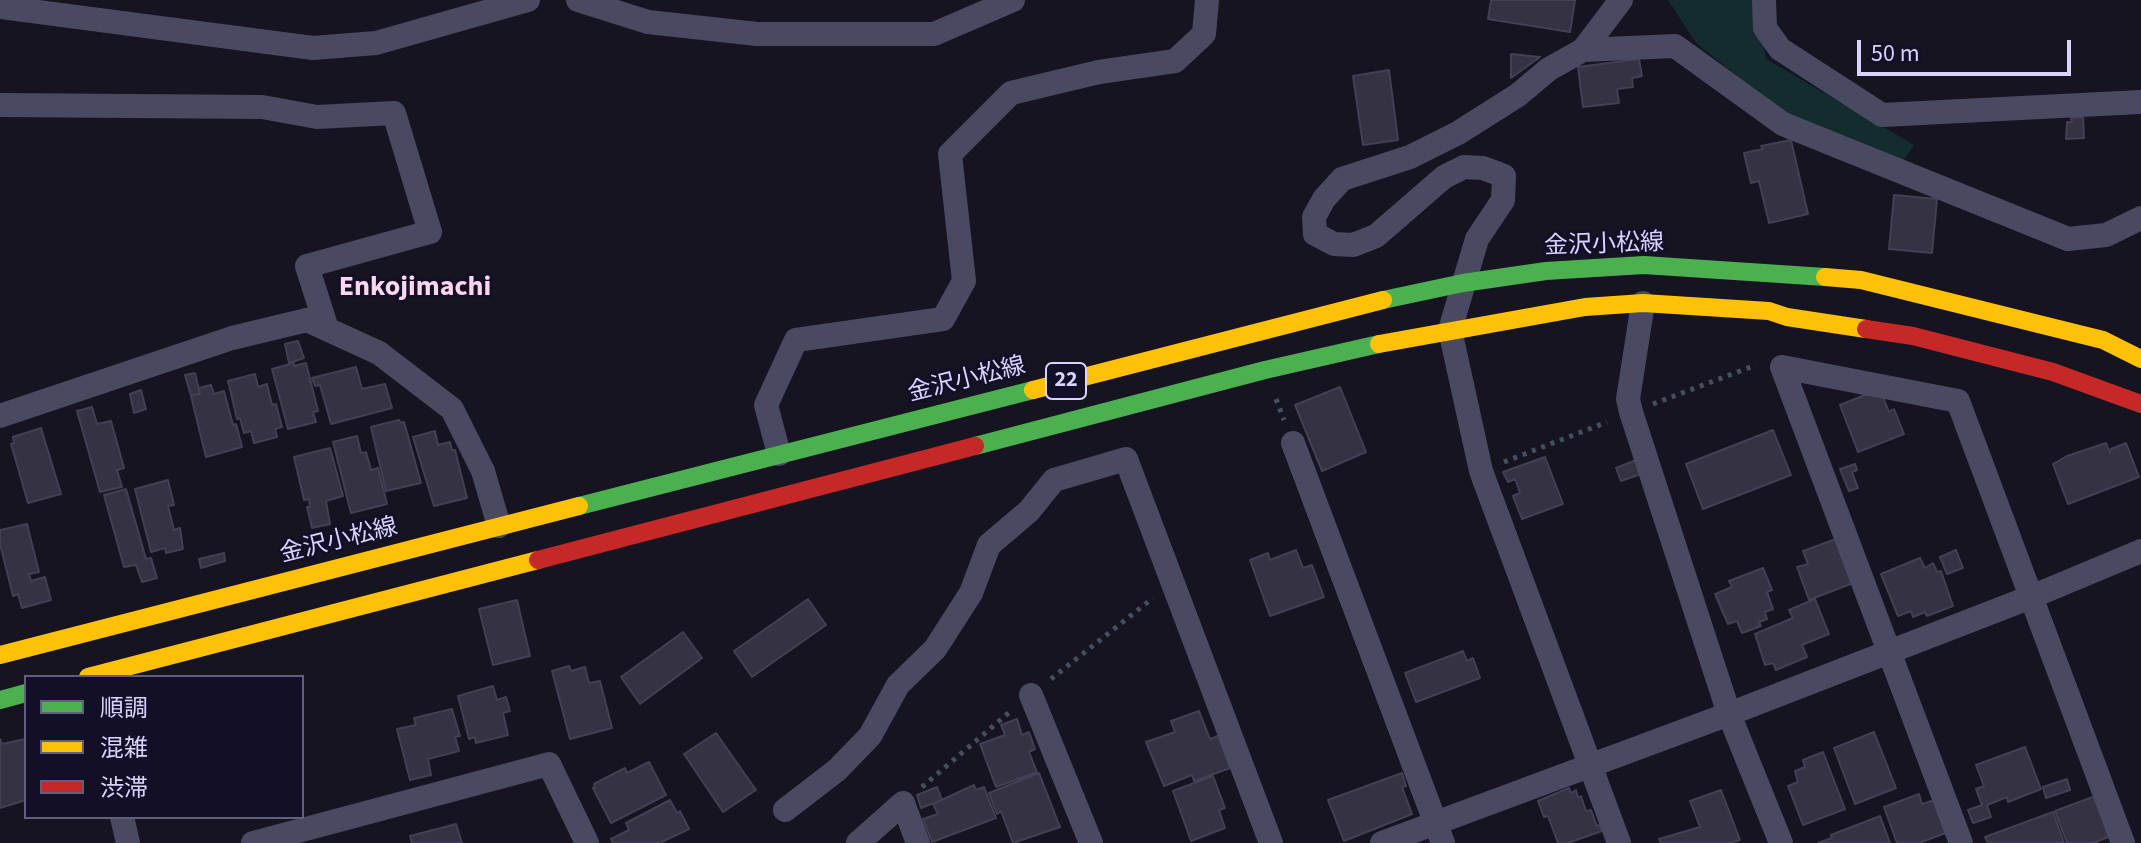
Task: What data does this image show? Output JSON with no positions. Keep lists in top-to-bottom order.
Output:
{
  "streets": {
    "main road": ["金沢小松線", "22"]
  },
  "districts": ["Enkojimachi"],
  "legend": ["順調", "混雑", "渋滞"],
  "scale_bar": "50 m"
}
